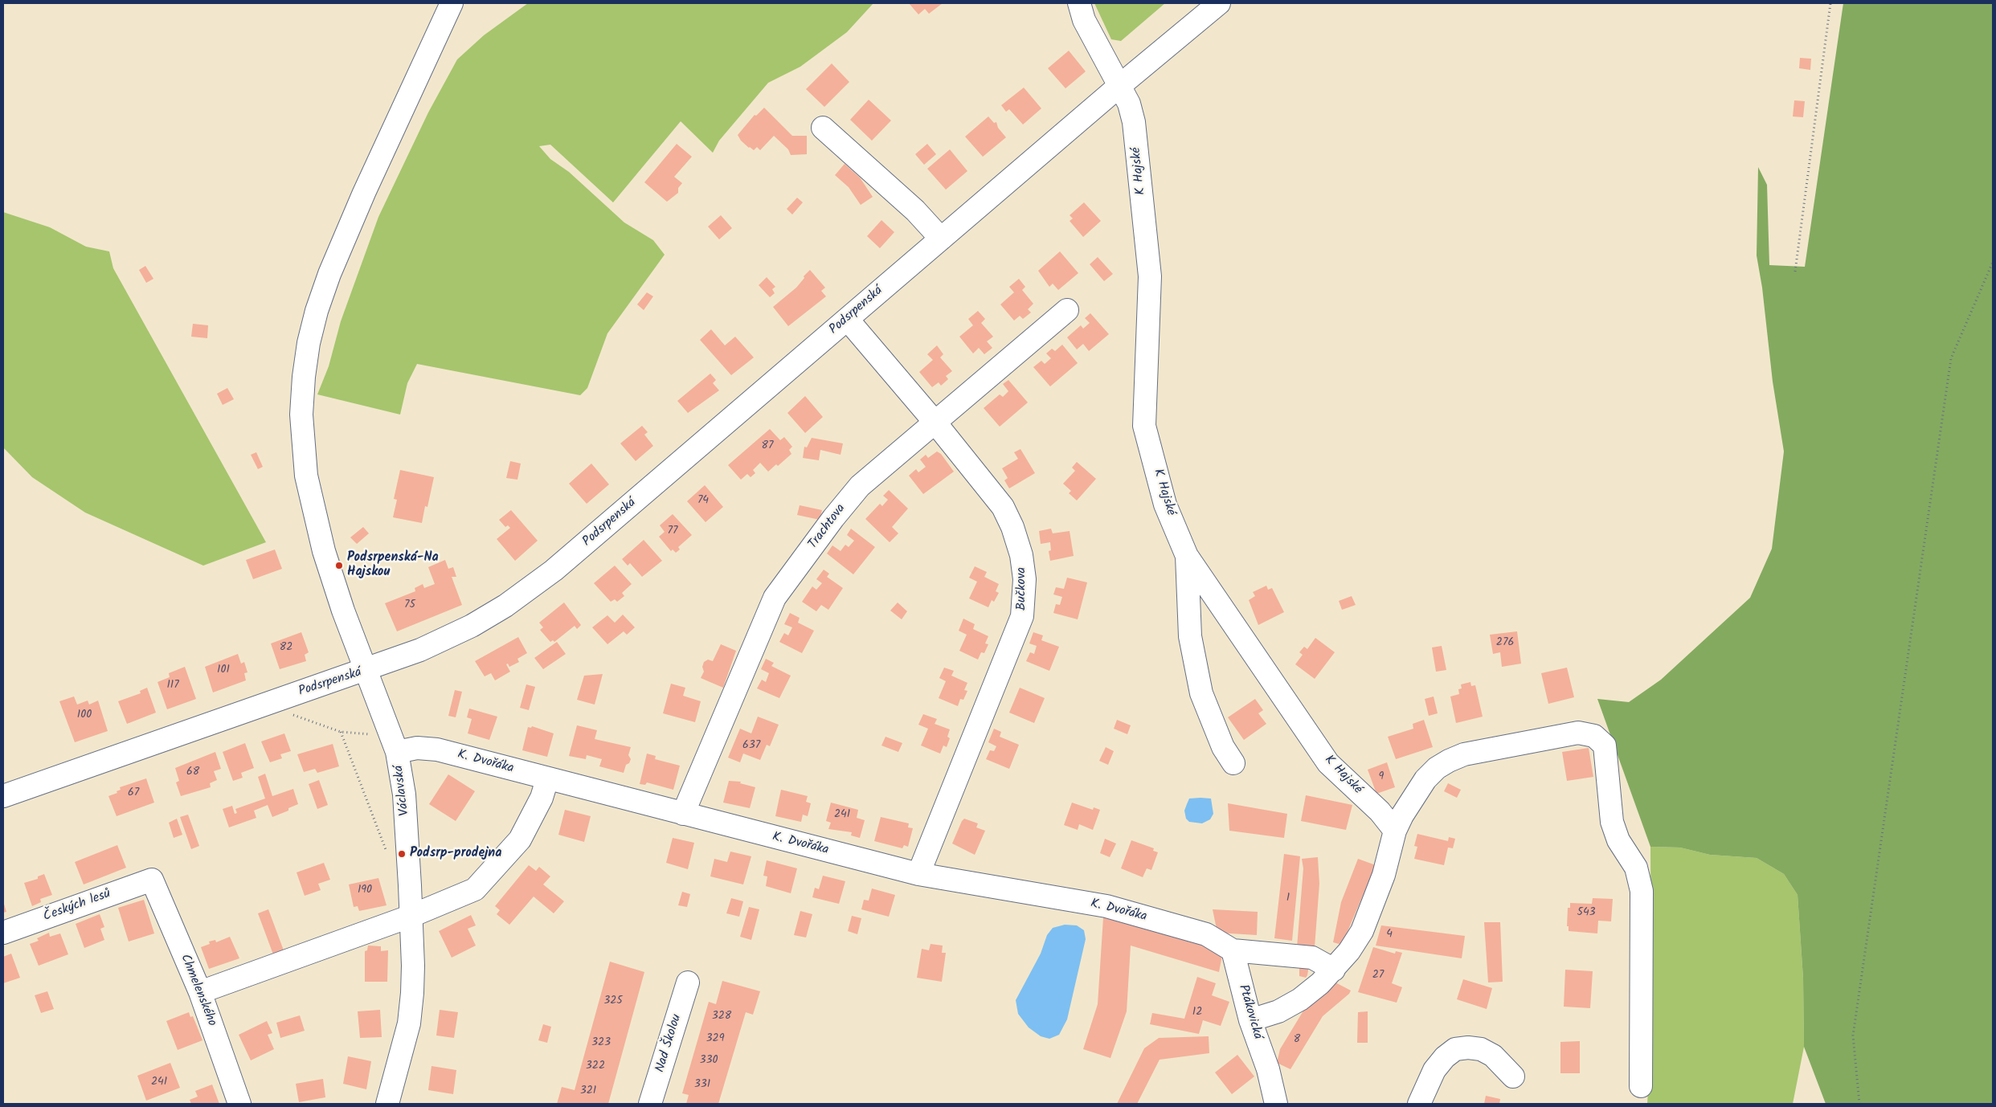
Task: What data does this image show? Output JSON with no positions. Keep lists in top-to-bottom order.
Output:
{
  "streets": {
    "street": [
      "K Hajské",
      "Podsrpenská",
      "Trachtova",
      "Bučkova",
      "K. Dvořáka",
      "Václavská",
      "Českých lesů",
      "Chmelenského",
      "Ptákovická",
      "Nad Školou"
    ]
  },
  "crossings": [
    ["K Hajské", "Podsrpenská"],
    ["Podsrpenská", "Bučkova"],
    ["Podsrpenská", "Václavská"],
    ["Trachtova", "Bučkova"],
    ["Trachtova", "K. Dvořáka"],
    ["Bučkova", "K. Dvořáka"],
    ["K. Dvořáka", "Václavská"],
    ["K. Dvořáka", "Ptákovická"],
    ["Českých lesů", "Chmelenského"]
  ],
  "places": ["Podsrpenská-Na Hajskou", "Podsrp-prodejna"],
  "house_numbers": [
    "87",
    "74",
    "77",
    "75",
    "276",
    "82",
    "101",
    "117",
    "100",
    "637",
    "68",
    "9",
    "67",
    "241",
    "190",
    "1",
    "543",
    "4",
    "27",
    "325",
    "12",
    "328",
    "329",
    "8",
    "323",
    "330",
    "322",
    "241",
    "331",
    "321"
  ]
}
